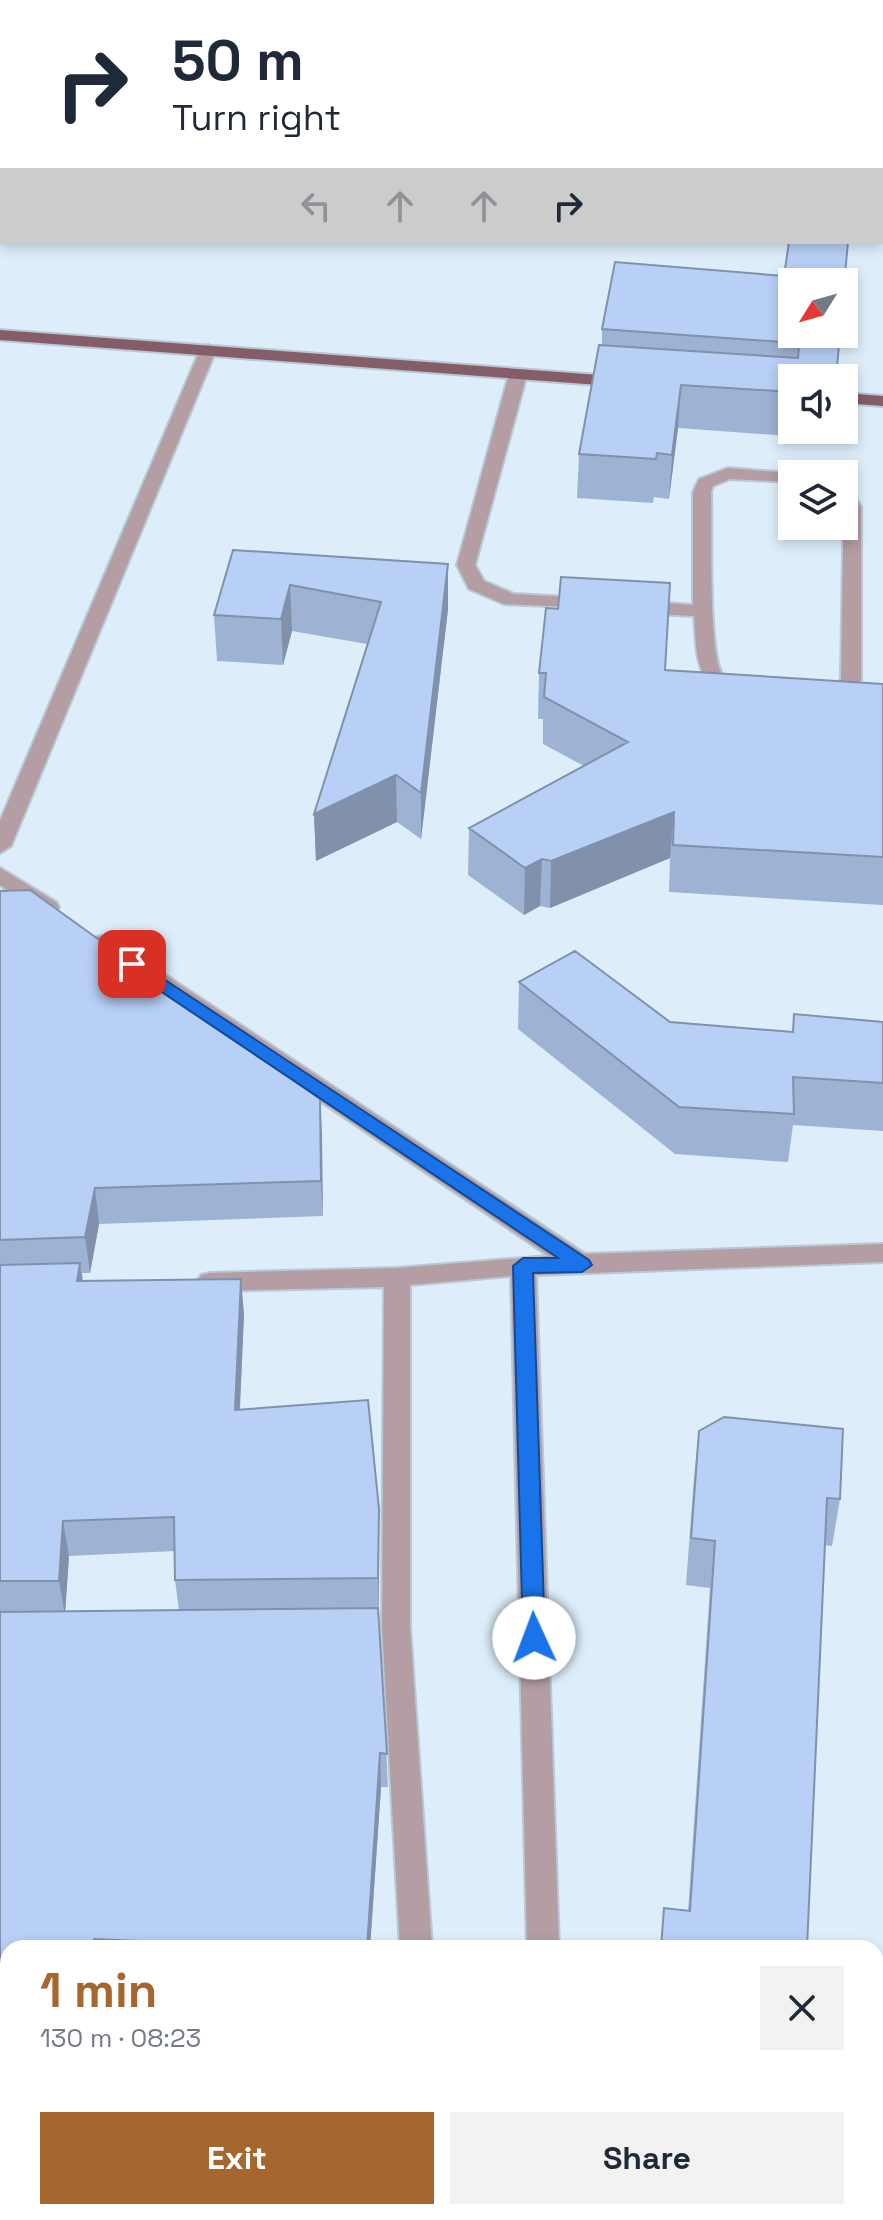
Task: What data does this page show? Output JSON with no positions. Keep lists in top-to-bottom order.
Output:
{
  "north": "bottom left",
  "page": {
    "turn": ["50 m", "Turn right"],
    "heading": ["1 min", "130 m · 08:23"],
    "buttons": ["Exit", "Share"]
  }
}
